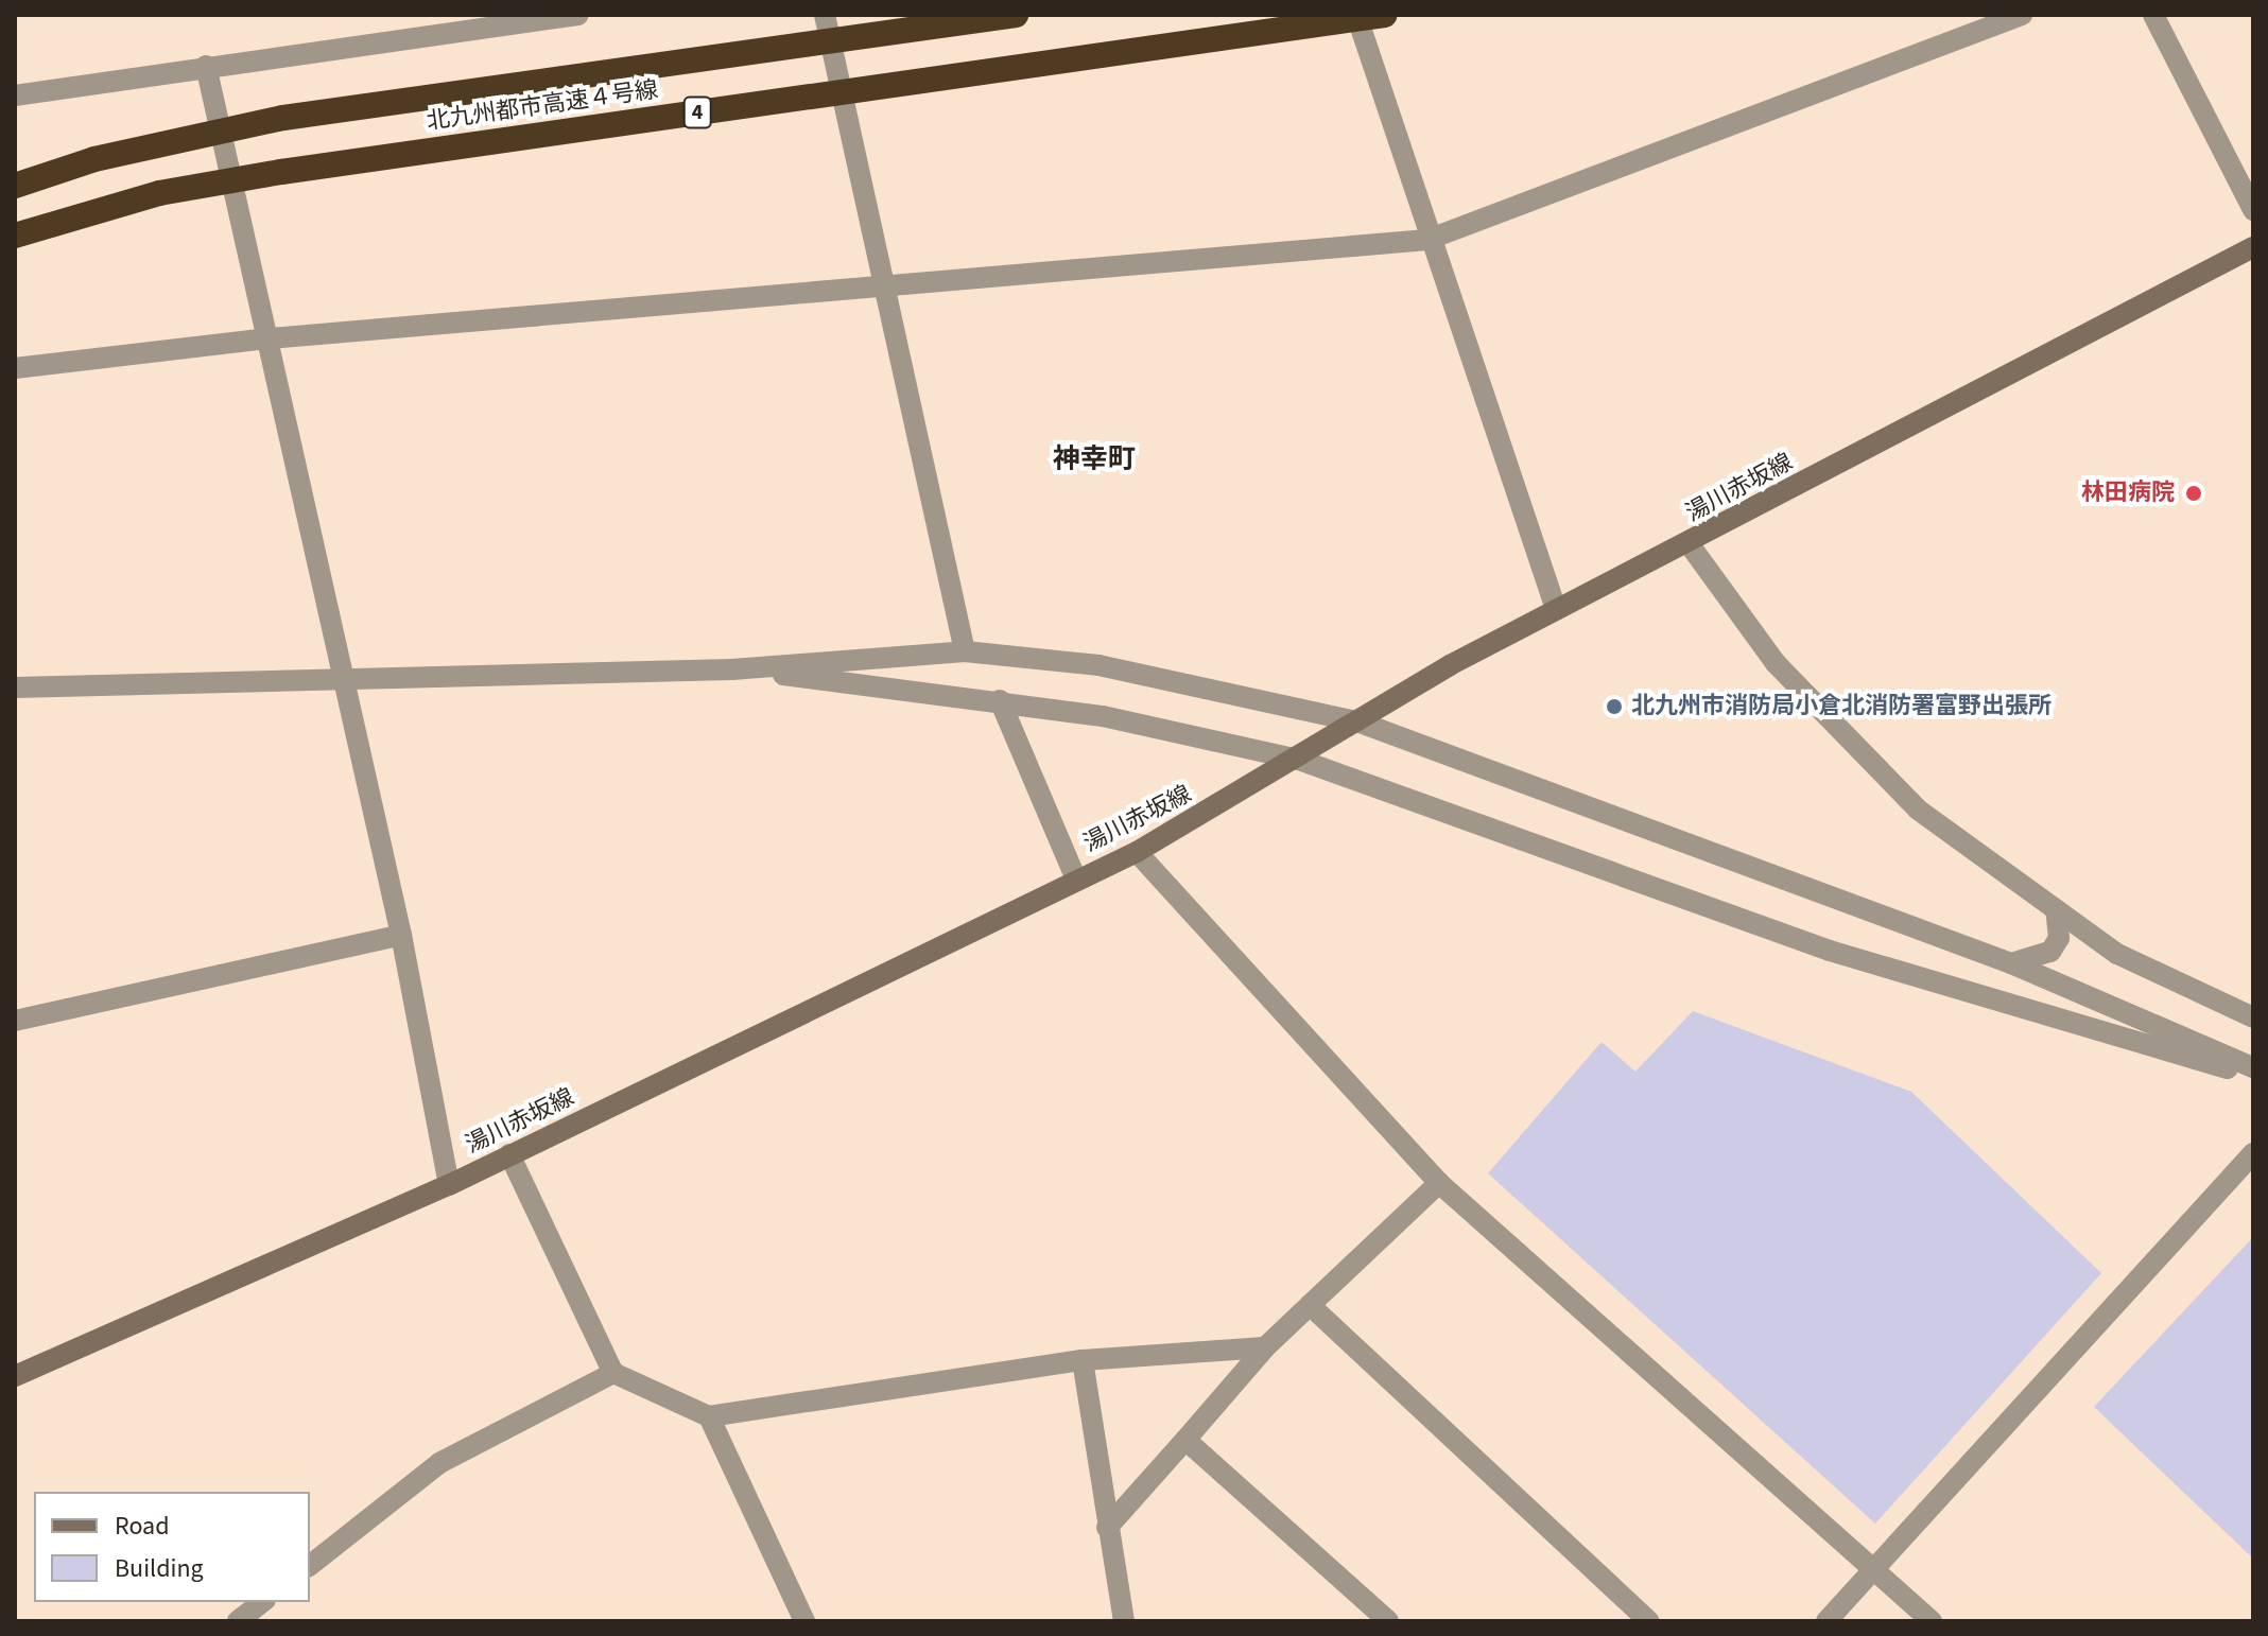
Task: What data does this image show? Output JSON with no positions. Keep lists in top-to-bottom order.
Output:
{
  "streets": {
    "highway": ["北九州都市高速４号線", "4"],
    "main road": ["湯川赤坂線"]
  },
  "districts": ["神幸町"],
  "places": ["林田病院", "北九州市消防局小倉北消防署富野出張所"],
  "legend": ["Road", "Building"]
}
